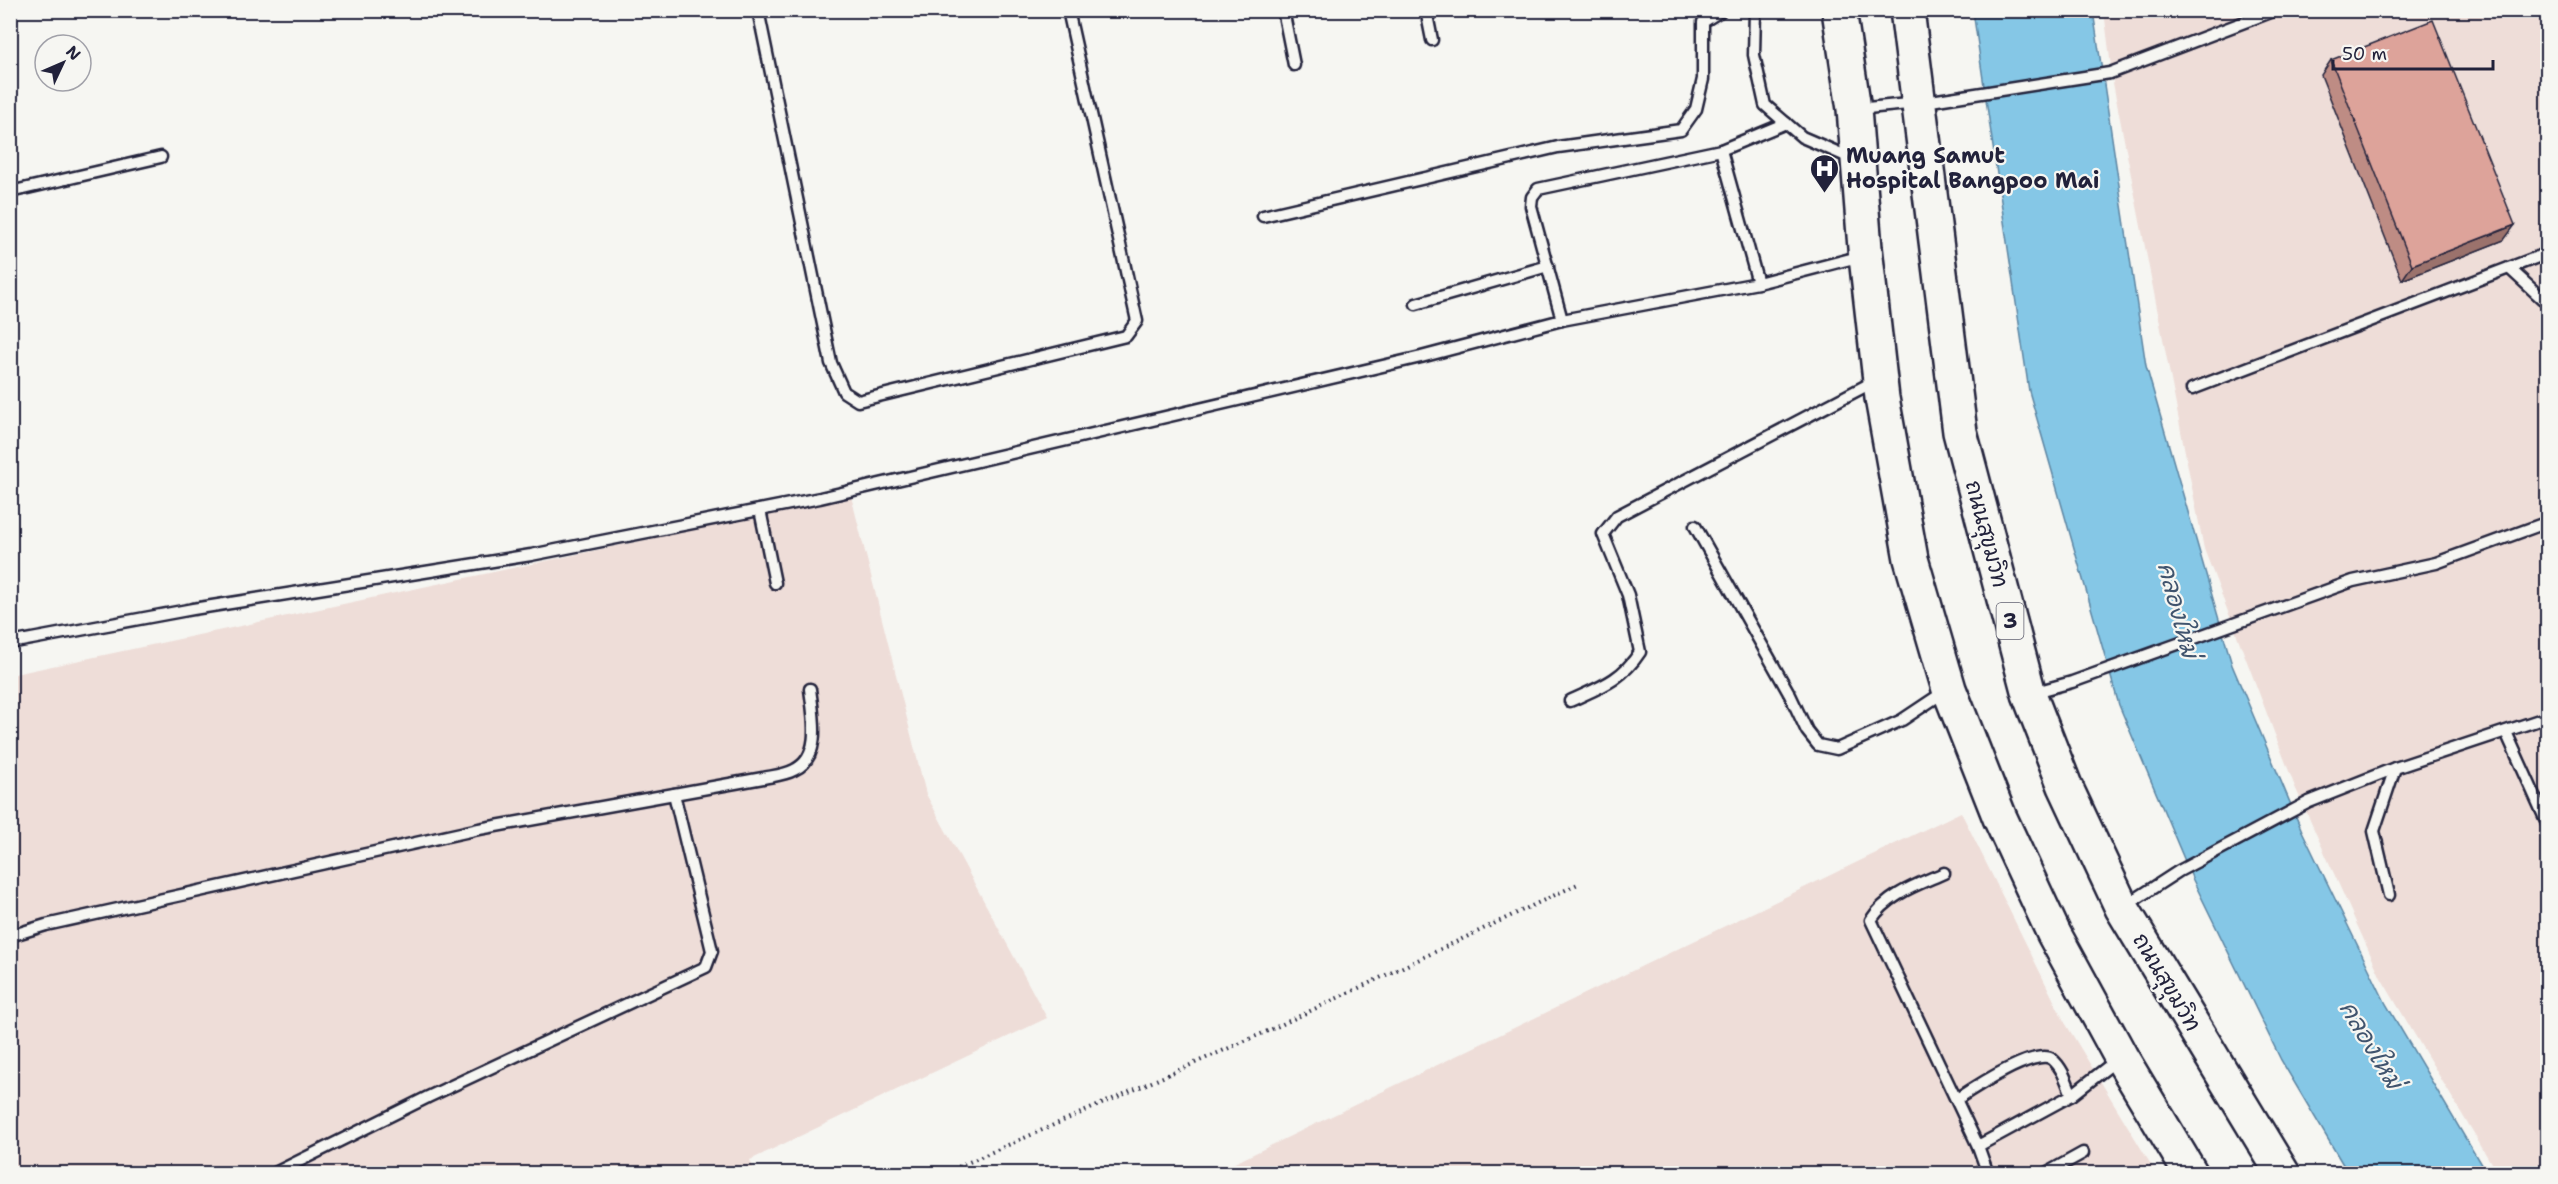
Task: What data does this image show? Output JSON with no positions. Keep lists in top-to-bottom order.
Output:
{
  "streets": {
    "highway": ["ถนนสุขุมวิท", "3"]
  },
  "water": ["คลองใหม่"],
  "places": {
    "hospital": ["Muang Samut Hospital Bangpoo Mai"]
  },
  "scale_bar": "50 m",
  "north": "top right"
}
